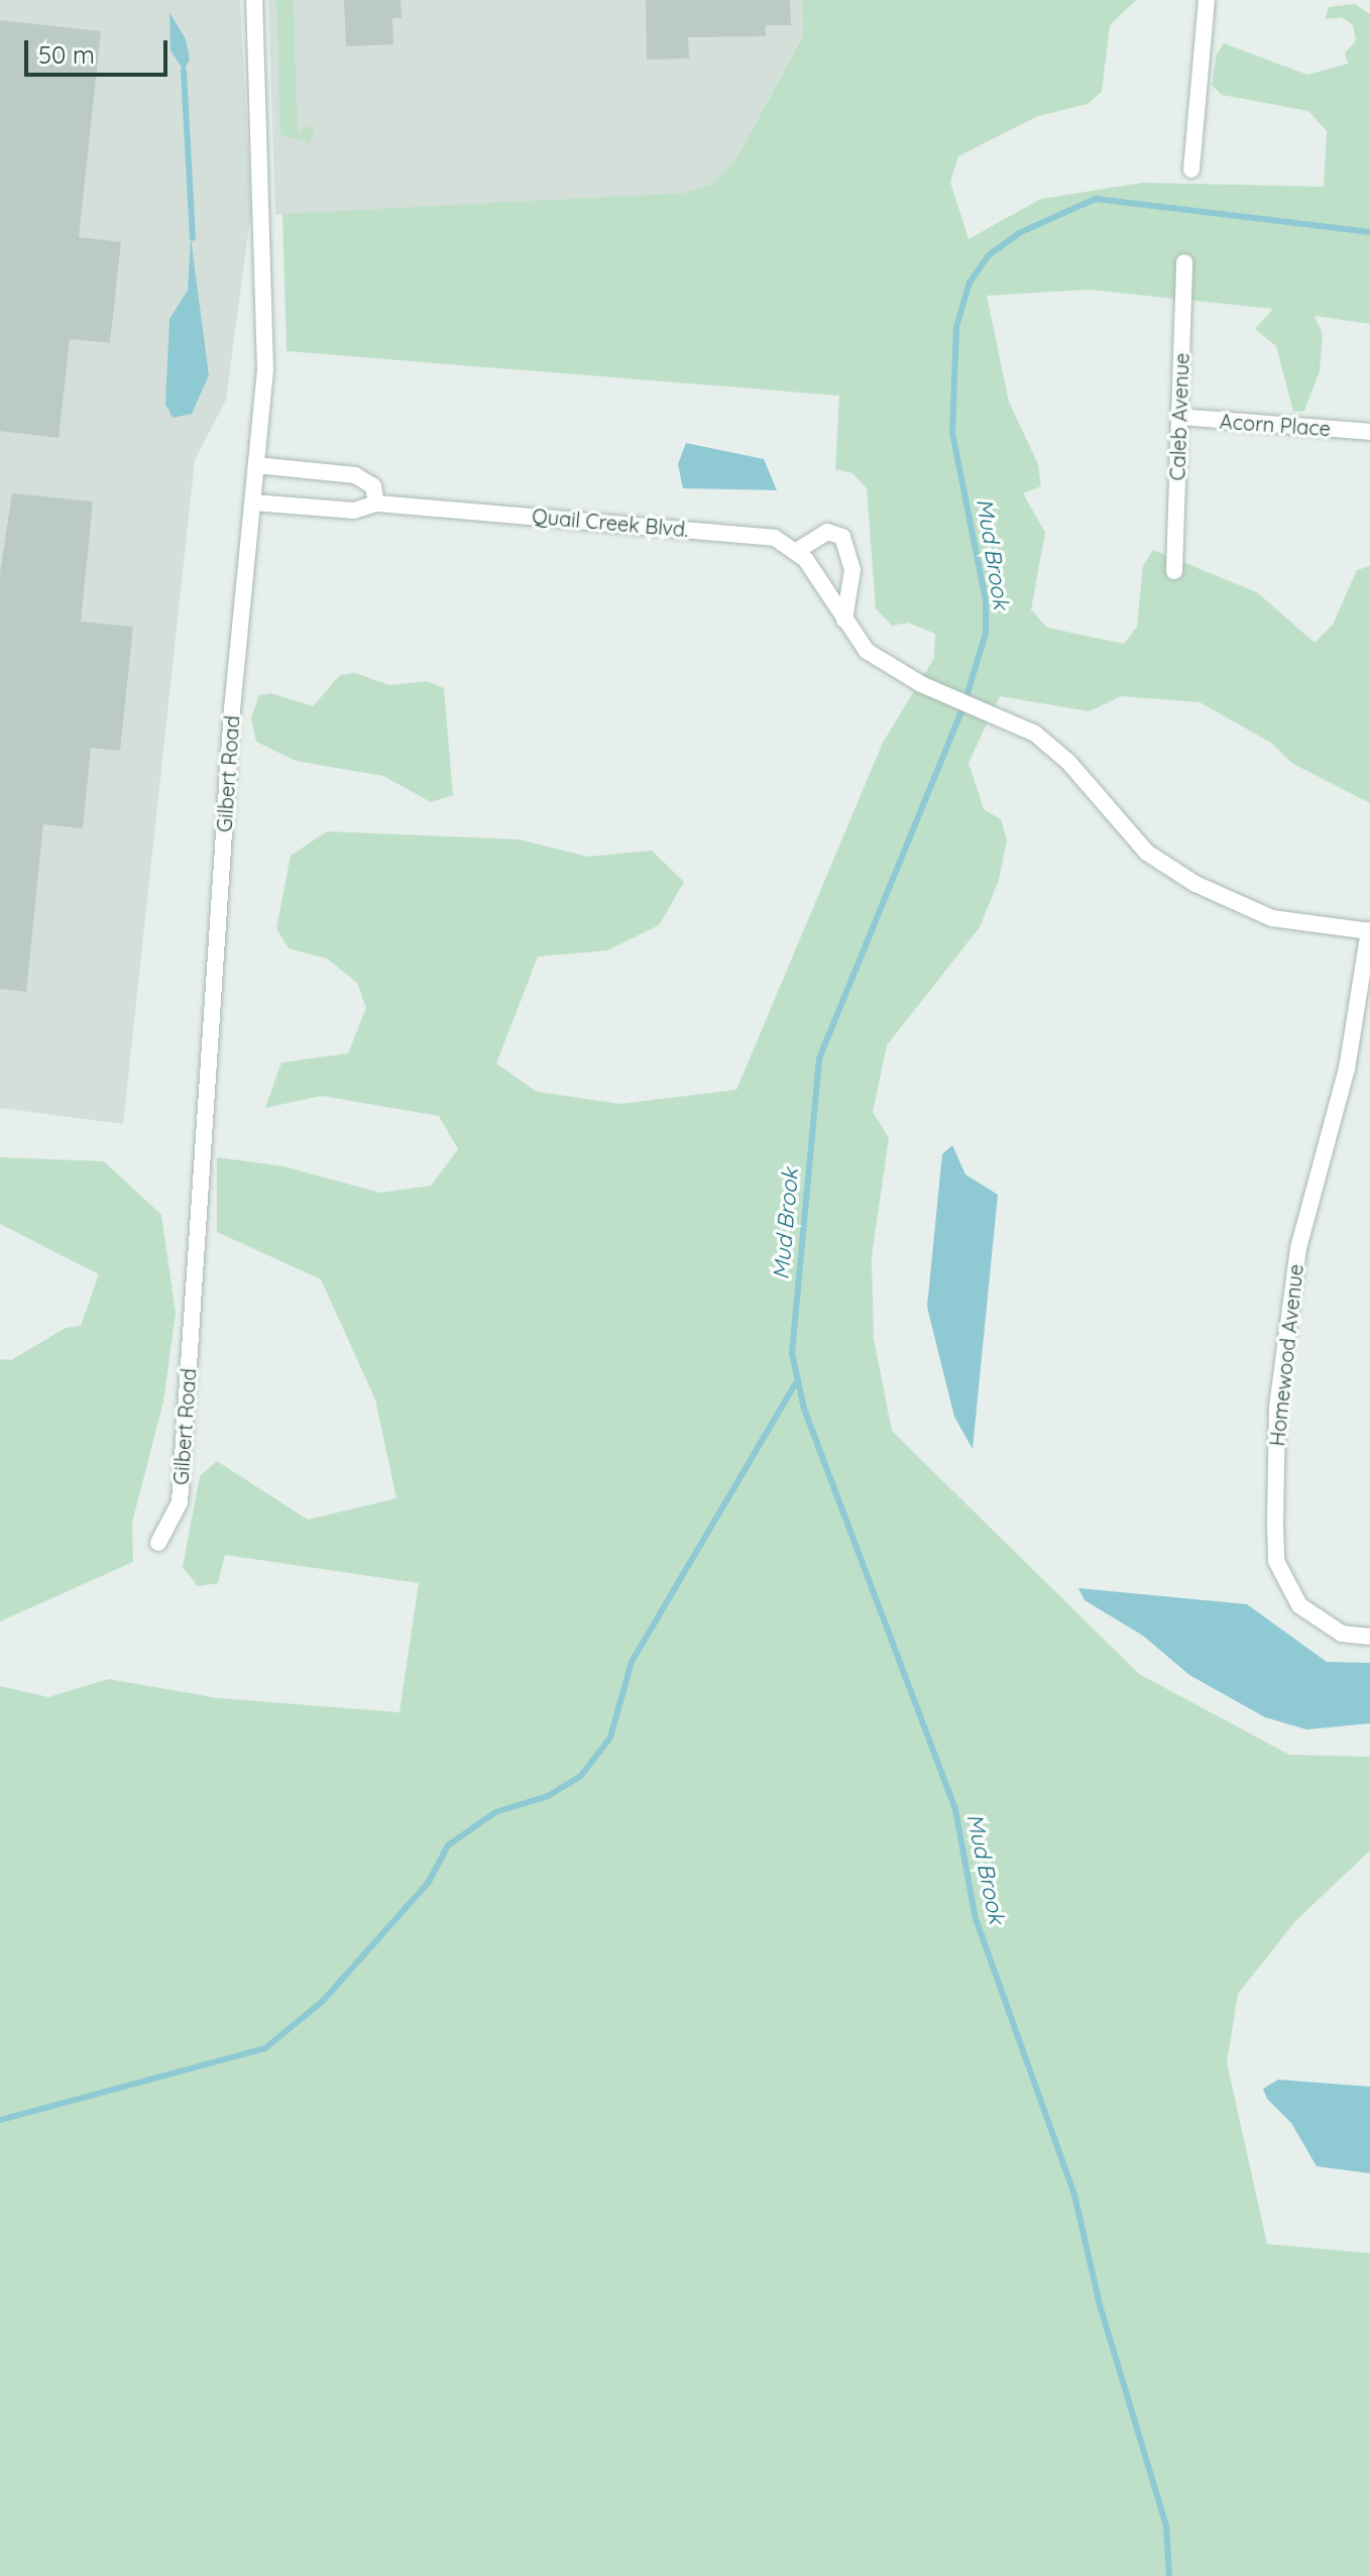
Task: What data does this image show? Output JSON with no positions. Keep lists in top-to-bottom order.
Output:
{
  "streets": {
    "street": [
      "Caleb Avenue",
      "Acorn Place",
      "Quail Creek Blvd.",
      "Gilbert Road",
      "Homewood Avenue"
    ]
  },
  "crossings": [
    ["Caleb Avenue", "Acorn Place"],
    ["Quail Creek Blvd.", "Gilbert Road"]
  ],
  "water": ["Mud Brook"],
  "scale_bar": "50 m"
}
